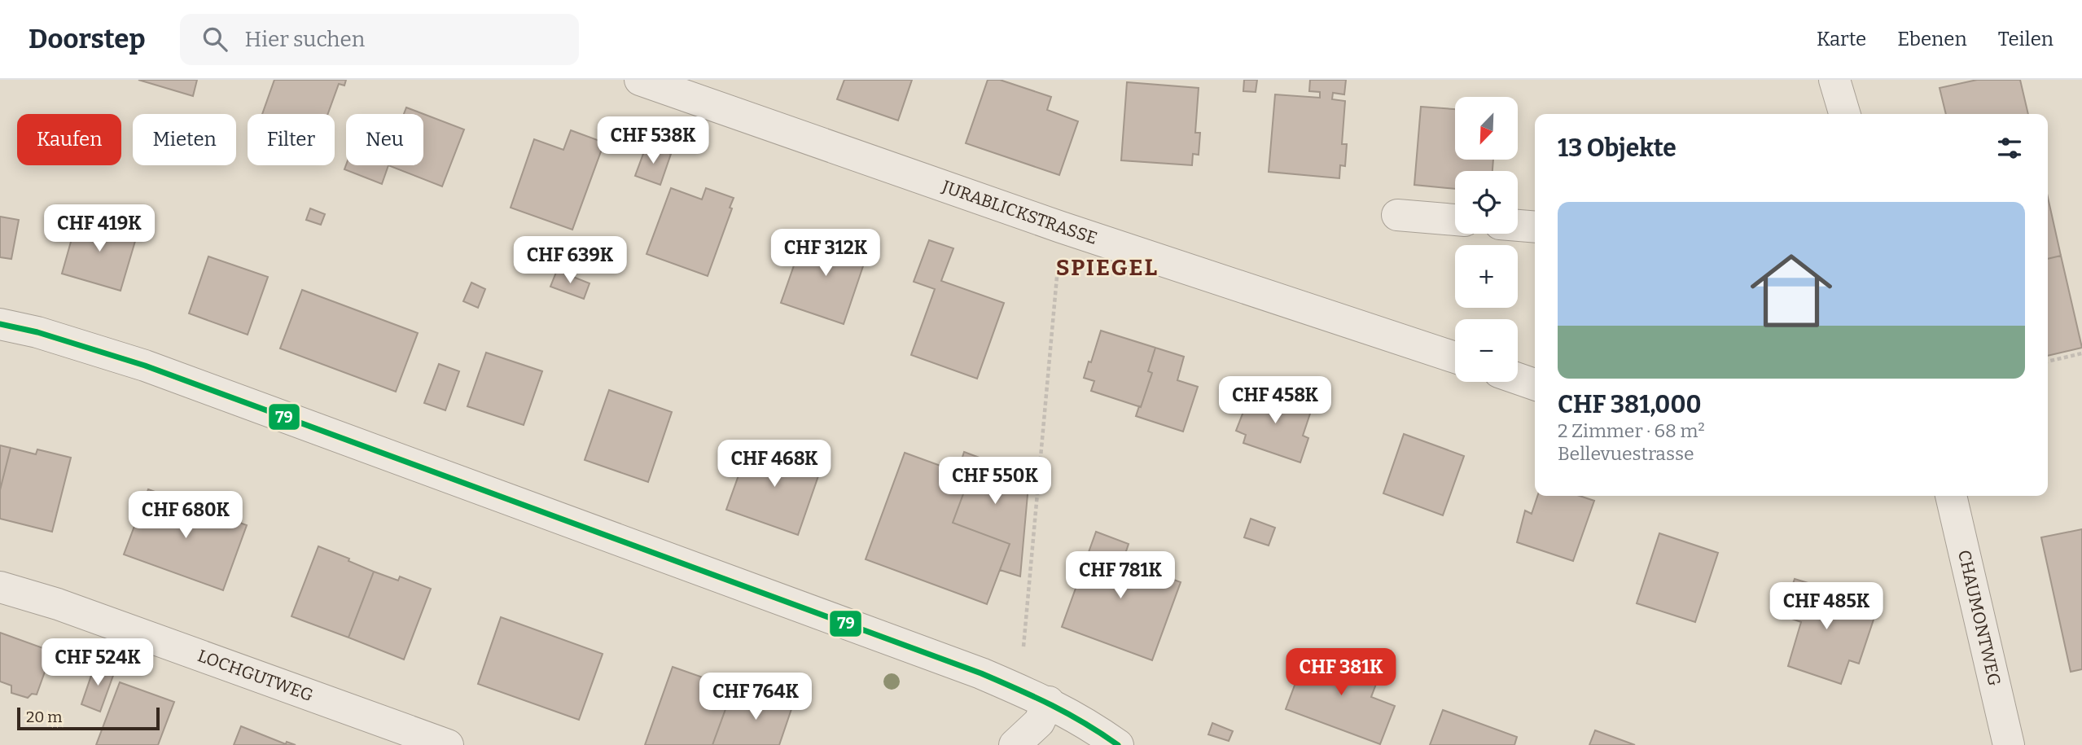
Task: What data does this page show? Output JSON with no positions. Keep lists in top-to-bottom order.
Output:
{
  "streets": {
    "street": ["JURABLICKSTRASSE", "CHAUMONTWEG", "LOCHGUTWEG"]
  },
  "districts": ["SPIEGEL"],
  "lines": ["transit line 79"],
  "scale_bar": "20 m",
  "north": "bottom left",
  "page": {
    "header": "Doorstep",
    "search": "Hier suchen",
    "nav": ["Karte", "Ebenen", "Teilen"],
    "map_buttons": ["+", "−"],
    "chip": [
      "Kaufen",
      "Mieten",
      "Filter",
      "Neu"
    ],
    "heading": "13 Objekte",
    "price": [
      "CHF 538K",
      "CHF 419K",
      "CHF 312K",
      "CHF 639K",
      "CHF 458K",
      "CHF 468K",
      "CHF 550K",
      "CHF 680K",
      "CHF 781K",
      "CHF 485K",
      "CHF 524K",
      "CHF 381K",
      "CHF 764K"
    ],
    "list": [
      {
        "name": "CHF 381,000",
        "note": "2 Zimmer · 68 m² · Bellevuestrasse"
      }
    ],
    "scale": "20 m"
  }
}
